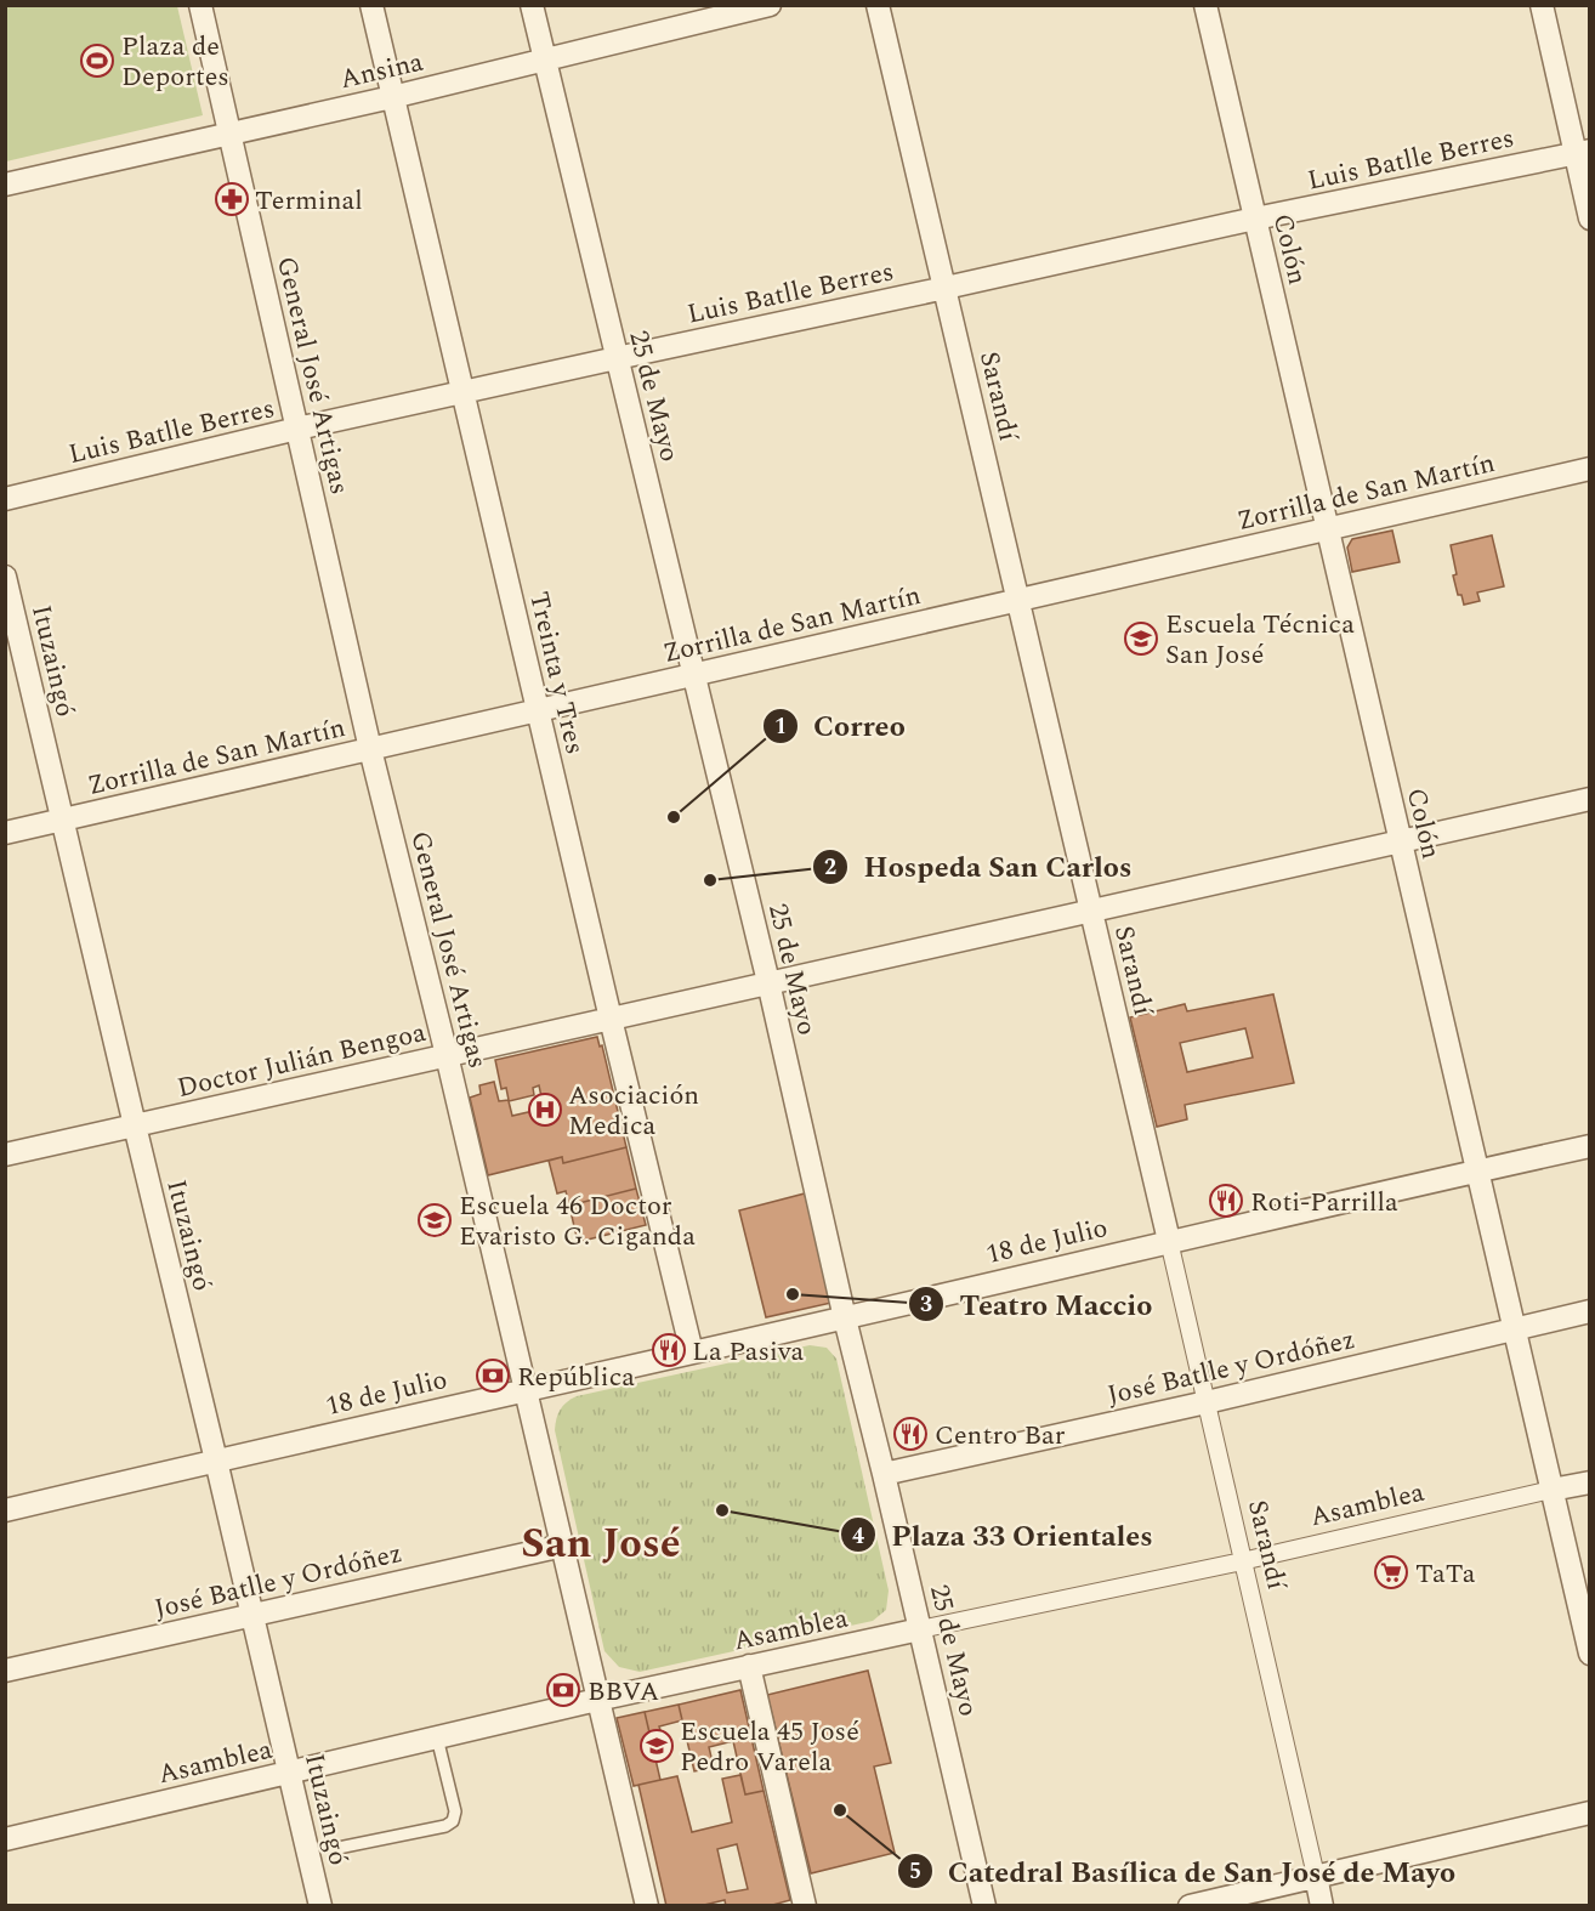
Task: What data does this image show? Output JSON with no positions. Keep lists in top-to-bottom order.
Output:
{
  "streets": {
    "street": [
      "Ansina",
      "Luis Batlle Berres",
      "Colón",
      "General José Artigas",
      "25 de Mayo",
      "Sarandí",
      "Zorrilla de San Martín",
      "Ituzaingó",
      "Treinta y Tres",
      "Doctor Julián Bengoa",
      "18 de Julio",
      "José Batlle y Ordóñez",
      "Asamblea"
    ]
  },
  "crossings": [
    ["Ansina", "General José Artigas"],
    ["Ansina", "25 de Mayo"],
    ["Ansina", "Treinta y Tres"],
    ["Luis Batlle Berres", "Colón"],
    ["Luis Batlle Berres", "General José Artigas"],
    ["Luis Batlle Berres", "25 de Mayo"],
    ["Luis Batlle Berres", "Sarandí"],
    ["Luis Batlle Berres", "Treinta y Tres"],
    ["Colón", "Zorrilla de San Martín"],
    ["Colón", "Doctor Julián Bengoa"],
    ["Colón", "18 de Julio"],
    ["Colón", "José Batlle y Ordóñez"],
    ["Colón", "Asamblea"],
    ["General José Artigas", "Zorrilla de San Martín"],
    ["General José Artigas", "Doctor Julián Bengoa"],
    ["General José Artigas", "18 de Julio"],
    ["General José Artigas", "José Batlle y Ordóñez"],
    ["General José Artigas", "Asamblea"],
    ["25 de Mayo", "Zorrilla de San Martín"],
    ["25 de Mayo", "Doctor Julián Bengoa"],
    ["25 de Mayo", "18 de Julio"],
    ["25 de Mayo", "José Batlle y Ordóñez"],
    ["25 de Mayo", "Asamblea"],
    ["Sarandí", "Zorrilla de San Martín"],
    ["Sarandí", "Doctor Julián Bengoa"],
    ["Sarandí", "18 de Julio"],
    ["Sarandí", "José Batlle y Ordóñez"],
    ["Sarandí", "Asamblea"],
    ["Zorrilla de San Martín", "Ituzaingó"],
    ["Zorrilla de San Martín", "Treinta y Tres"],
    ["Ituzaingó", "Doctor Julián Bengoa"],
    ["Ituzaingó", "18 de Julio"],
    ["Ituzaingó", "José Batlle y Ordóñez"],
    ["Ituzaingó", "Asamblea"],
    ["Treinta y Tres", "Doctor Julián Bengoa"],
    ["Treinta y Tres", "18 de Julio"]
  ],
  "districts": ["San José"],
  "places": {
    "sports": ["Plaza de Deportes"],
    "pharmacy": ["Terminal"],
    "school or university": ["Escuela Técnica San José", "Escuela 46 Doctor Evaristo G. Ciganda", "Escuela 45 José Pedro Varela"],
    "other": [
      "Correo",
      "Hospeda San Carlos",
      "Teatro Maccio",
      "Plaza 33 Orientales",
      "Catedral Basílica de San José de Mayo"
    ],
    "hospital": ["Asociación Medica"],
    "restaurant": ["Roti-Parrilla", "La Pasiva", "Centro Bar"],
    "bank": ["República", "BBVA"],
    "supermarket": ["TaTa"]
  }
}
